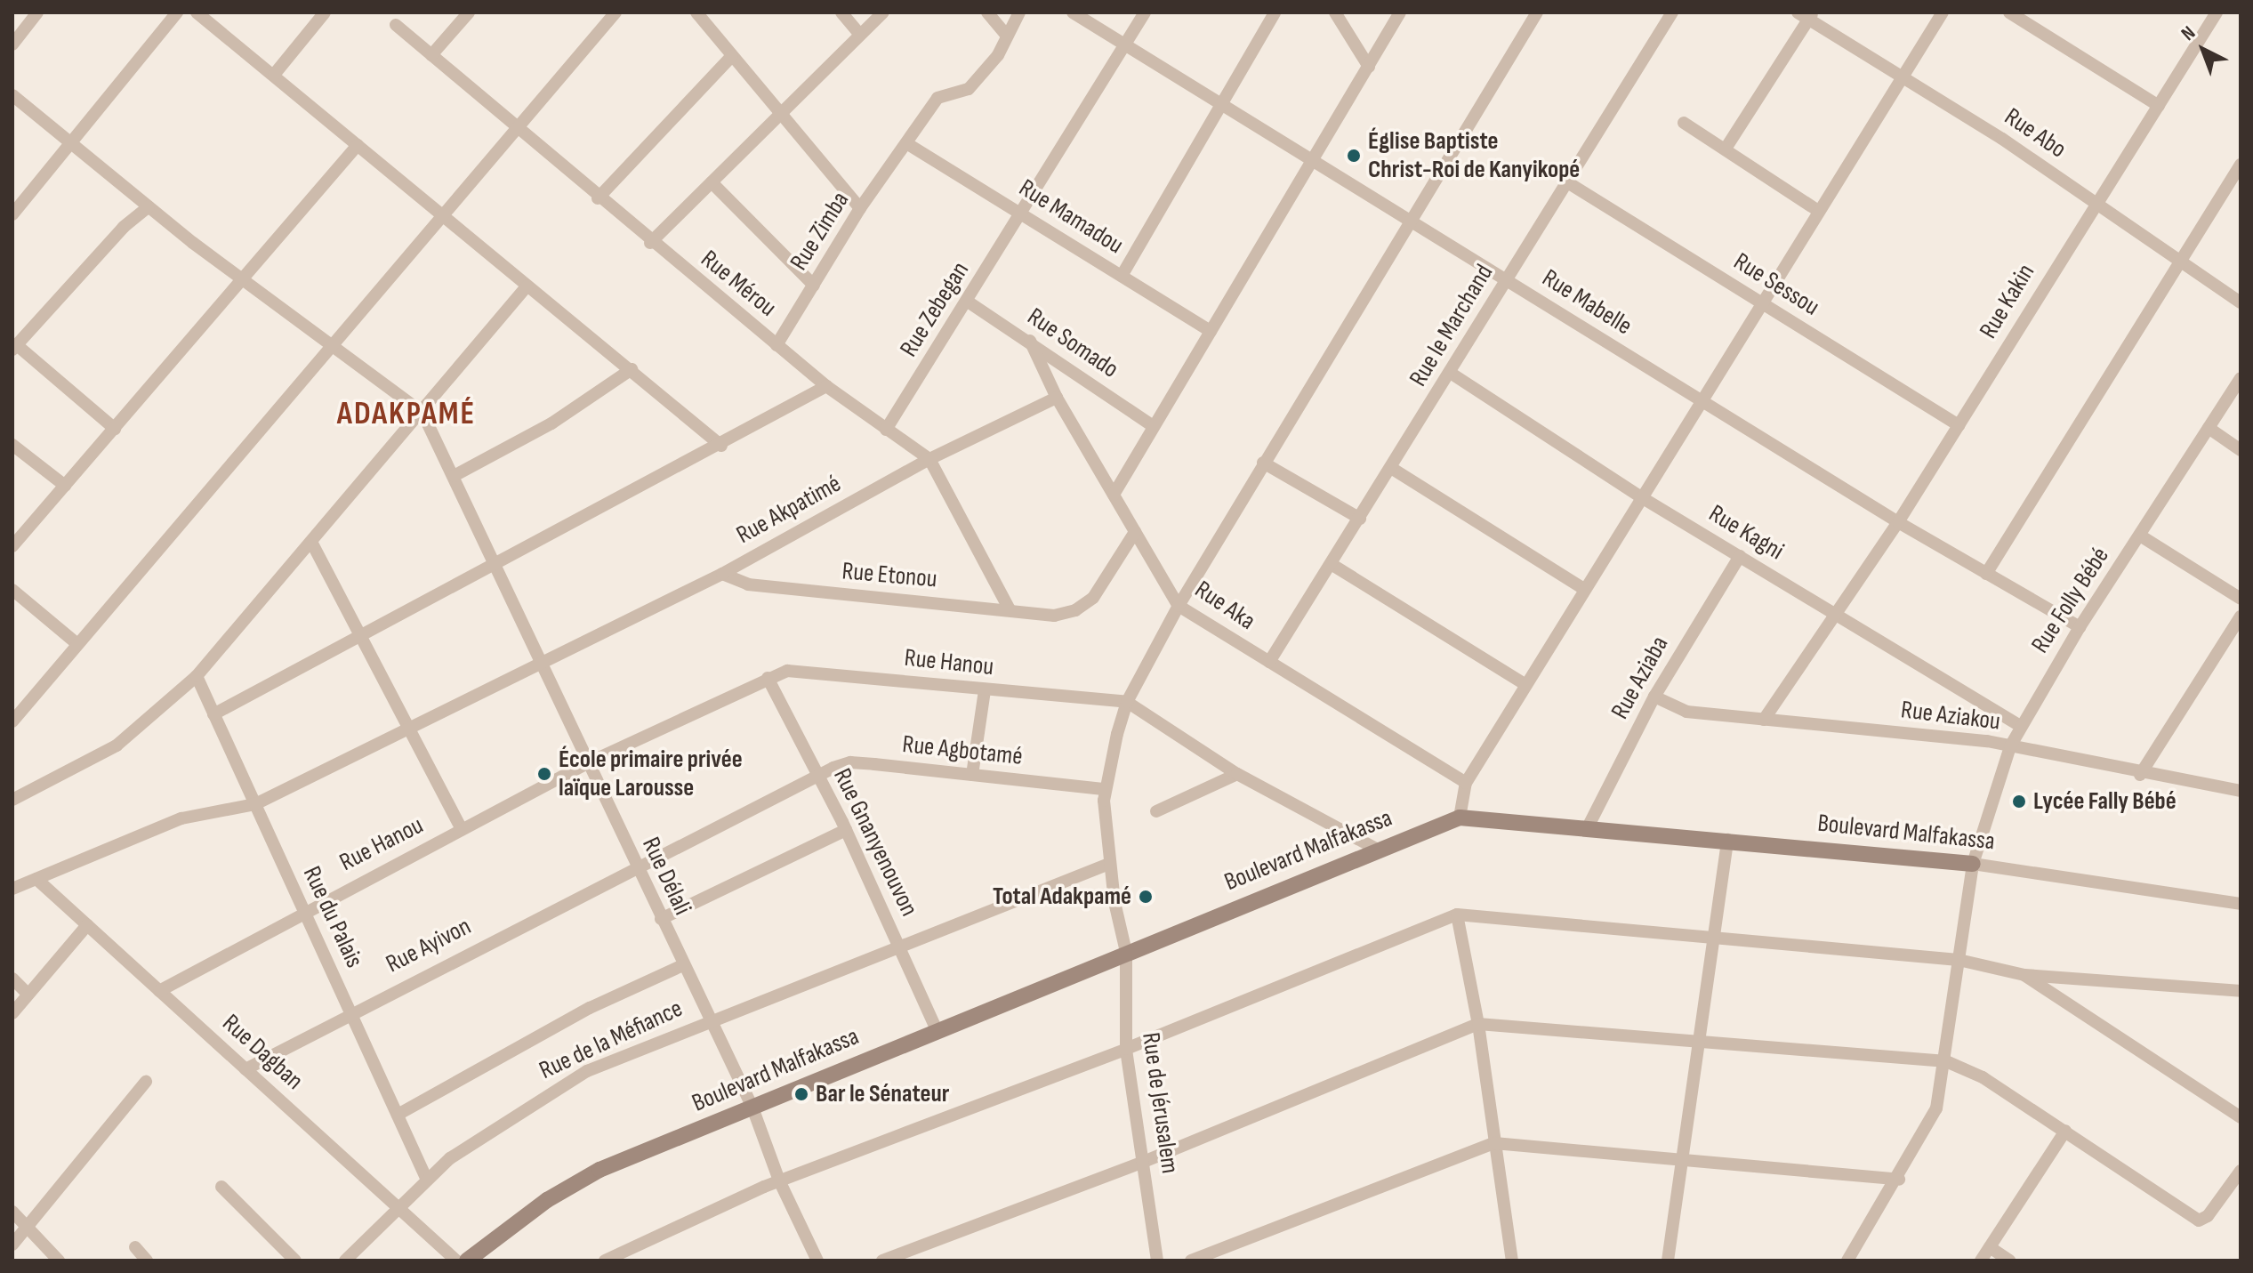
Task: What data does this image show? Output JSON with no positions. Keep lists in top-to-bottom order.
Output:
{
  "streets": {
    "street": [
      "Rue Abo",
      "Rue Mamadou",
      "Rue Zimba",
      "Rue Mérou",
      "Rue Sessou",
      "Rue Kakin",
      "Rue Mabelle",
      "Rue Zebegan",
      "Rue le Marchand",
      "Rue Somado",
      "Rue Akpatimé",
      "Rue Kagni",
      "Rue Etonou",
      "Rue Folly Bébé",
      "Rue Aka",
      "Rue Hanou",
      "Rue Aziaba",
      "Rue Aziakou",
      "Rue Agbotamé",
      "Boulevard Malfakassa",
      "Rue Gnanyenouvon",
      "Rue Délali",
      "Rue du Palais",
      "Rue Ayivon",
      "Rue de la Méfiance",
      "Rue Dagban",
      "Rue de Jérusalem"
    ]
  },
  "crossings": [
    ["Rue Abo", "Rue Kakin"],
    ["Rue Mamadou", "Rue Zimba"],
    ["Rue Mamadou", "Rue Zebegan"],
    ["Rue Zimba", "Rue Mérou"],
    ["Rue Mérou", "Rue Zebegan"],
    ["Rue Mérou", "Rue Akpatimé"],
    ["Rue Mérou", "Rue Etonou"],
    ["Rue Sessou", "Rue Kakin"],
    ["Rue Sessou", "Rue le Marchand"],
    ["Rue Kakin", "Rue Mabelle"],
    ["Rue Kakin", "Rue Kagni"],
    ["Rue Kakin", "Rue Aziakou"],
    ["Rue Mabelle", "Rue Zebegan"],
    ["Rue Mabelle", "Rue le Marchand"],
    ["Rue Mabelle", "Rue Folly Bébé"],
    ["Rue Mabelle", "Rue de Jérusalem"],
    ["Rue Zebegan", "Rue Somado"],
    ["Rue le Marchand", "Rue Kagni"],
    ["Rue le Marchand", "Rue Aka"],
    ["Rue Somado", "Rue Aka"],
    ["Rue Akpatimé", "Rue Etonou"],
    ["Rue Akpatimé", "Rue Aka"],
    ["Rue Akpatimé", "Rue Délali"],
    ["Rue Akpatimé", "Rue du Palais"],
    ["Rue Akpatimé", "Rue Dagban"],
    ["Rue Kagni", "Rue Folly Bébé"],
    ["Rue Kagni", "Rue Aziaba"],
    ["Rue Etonou", "Rue Aka"],
    ["Rue Folly Bébé", "Rue Aziakou"],
    ["Rue Folly Bébé", "Boulevard Malfakassa"],
    ["Rue Aka", "Rue de Jérusalem"],
    ["Rue Hanou", "Rue Gnanyenouvon"],
    ["Rue Hanou", "Rue Délali"],
    ["Rue Hanou", "Rue du Palais"],
    ["Rue Hanou", "Rue Dagban"],
    ["Rue Hanou", "Rue de Jérusalem"],
    ["Rue Aziaba", "Rue Aziakou"],
    ["Rue Aziaba", "Boulevard Malfakassa"],
    ["Rue Agbotamé", "Rue Gnanyenouvon"],
    ["Rue Agbotamé", "Rue Délali"],
    ["Rue Agbotamé", "Rue Ayivon"],
    ["Rue Agbotamé", "Rue de Jérusalem"],
    ["Boulevard Malfakassa", "Rue Gnanyenouvon"],
    ["Boulevard Malfakassa", "Rue Délali"],
    ["Boulevard Malfakassa", "Rue de Jérusalem"],
    ["Rue Gnanyenouvon", "Rue de la Méfiance"],
    ["Rue Délali", "Rue Ayivon"],
    ["Rue Délali", "Rue de la Méfiance"],
    ["Rue du Palais", "Rue Ayivon"],
    ["Rue du Palais", "Rue de la Méfiance"],
    ["Rue Ayivon", "Rue Dagban"],
    ["Rue de la Méfiance", "Rue Dagban"],
    ["Rue de la Méfiance", "Rue de Jérusalem"]
  ],
  "districts": ["ADAKPAMÉ"],
  "places": [
    "Église Baptiste Christ-Roi de Kanyikopé",
    "École primaire privée laïque Larousse",
    "Lycée Fally Bébé",
    "Total Adakpamé",
    "Bar le Sénateur"
  ],
  "north": "top left"
}
